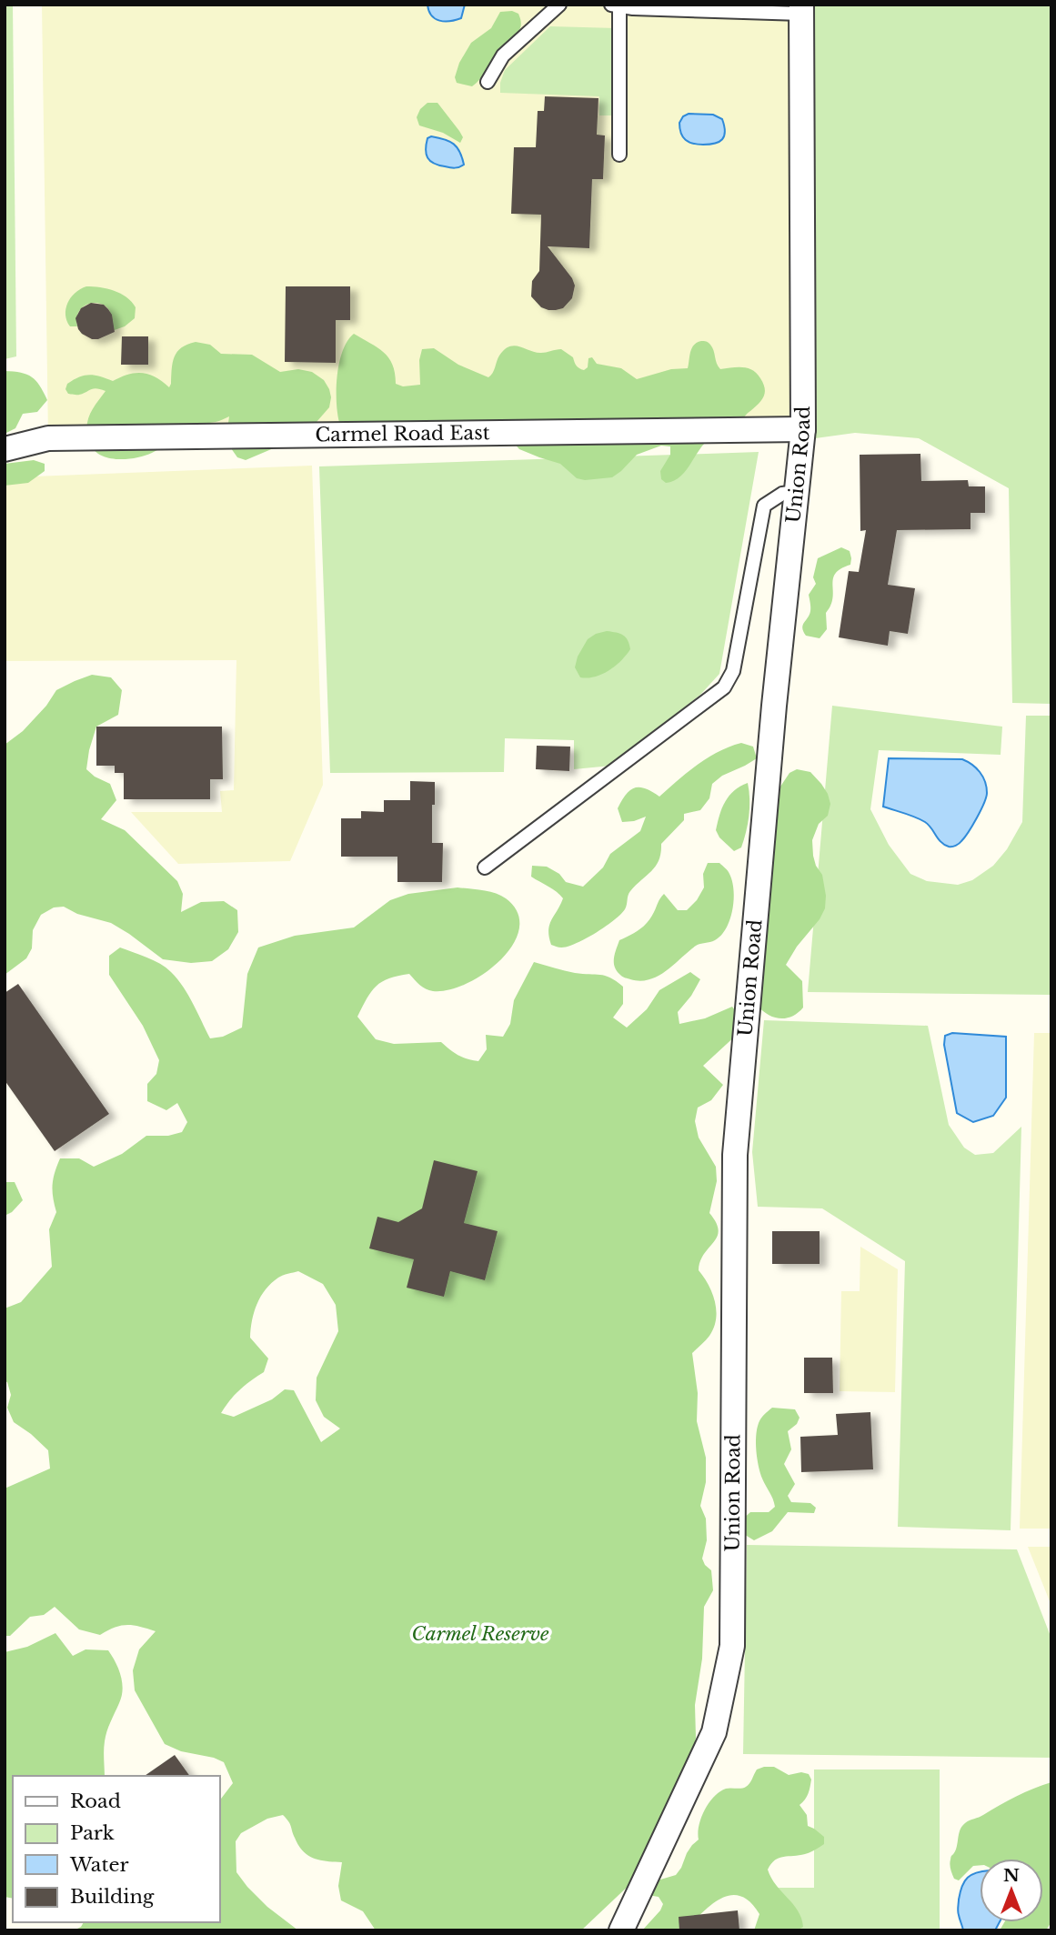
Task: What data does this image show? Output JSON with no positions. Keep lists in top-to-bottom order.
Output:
{
  "streets": {
    "street": ["Carmel Road East", "Union Road"]
  },
  "crossings": [
    ["Carmel Road East", "Union Road"]
  ],
  "parks": ["Carmel Reserve"],
  "legend": [
    "Road",
    "Park",
    "Water",
    "Building"
  ],
  "north": "top"
}
